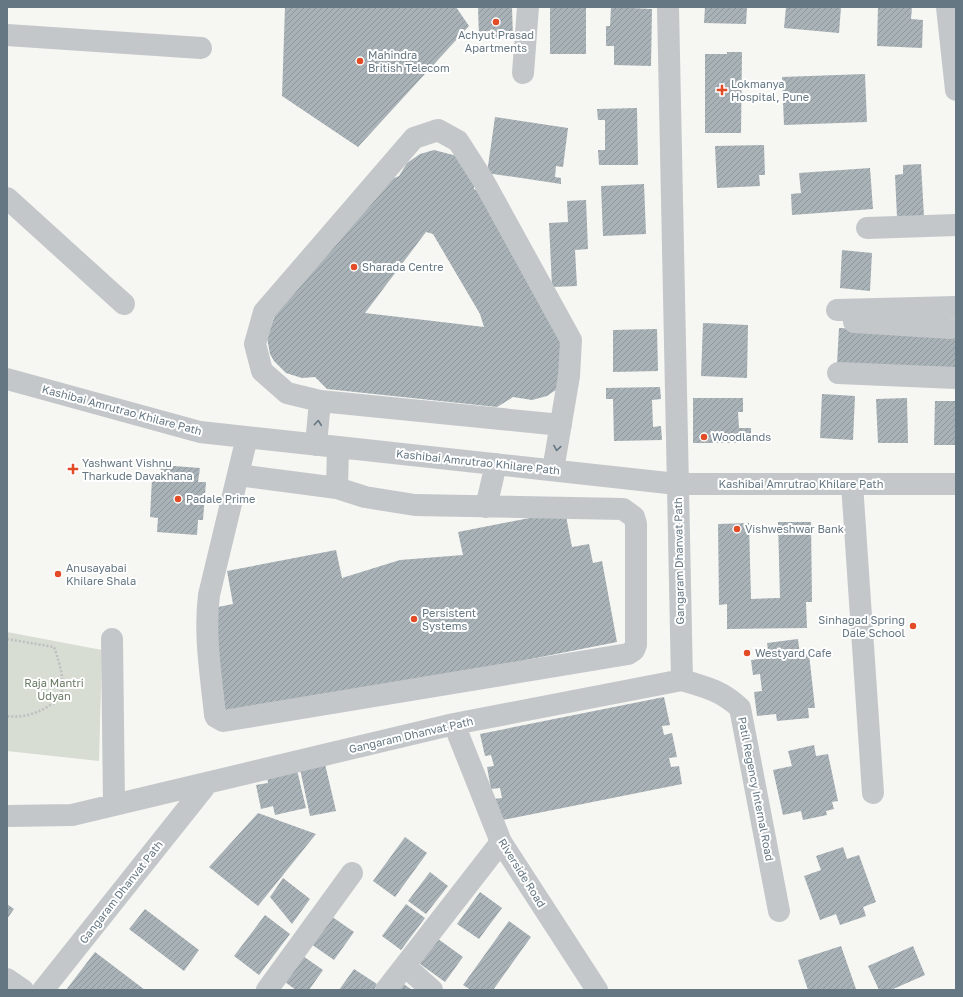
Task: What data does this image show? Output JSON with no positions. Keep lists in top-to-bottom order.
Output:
{
  "streets": {
    "street": [
      "Kashibai Amrutrao Khilare Path",
      "Gangaram Dhanvat Path",
      "Patil Regency Internal Road",
      "Riverside Road"
    ]
  },
  "crossings": [
    ["Kashibai Amrutrao Khilare Path", "Gangaram Dhanvat Path"],
    ["Gangaram Dhanvat Path", "Patil Regency Internal Road"],
    ["Gangaram Dhanvat Path", "Riverside Road"]
  ],
  "parks": ["Raja Mantri Udyan"],
  "places": {
    "other": [
      "Achyut Prasad Apartments",
      "Mahindra British Telecom",
      "Sharada Centre",
      "Woodlands",
      "Padale Prime",
      "Vishweshwar Bank",
      "Anusayabai Khilare Shala",
      "Persistent Systems",
      "Sinhagad Spring Dale School",
      "Westyard Cafe"
    ],
    "health": ["Lokmanya Hospital, Pune", "Yashwant Vishnu Tharkude Davakhana"]
  }
}
